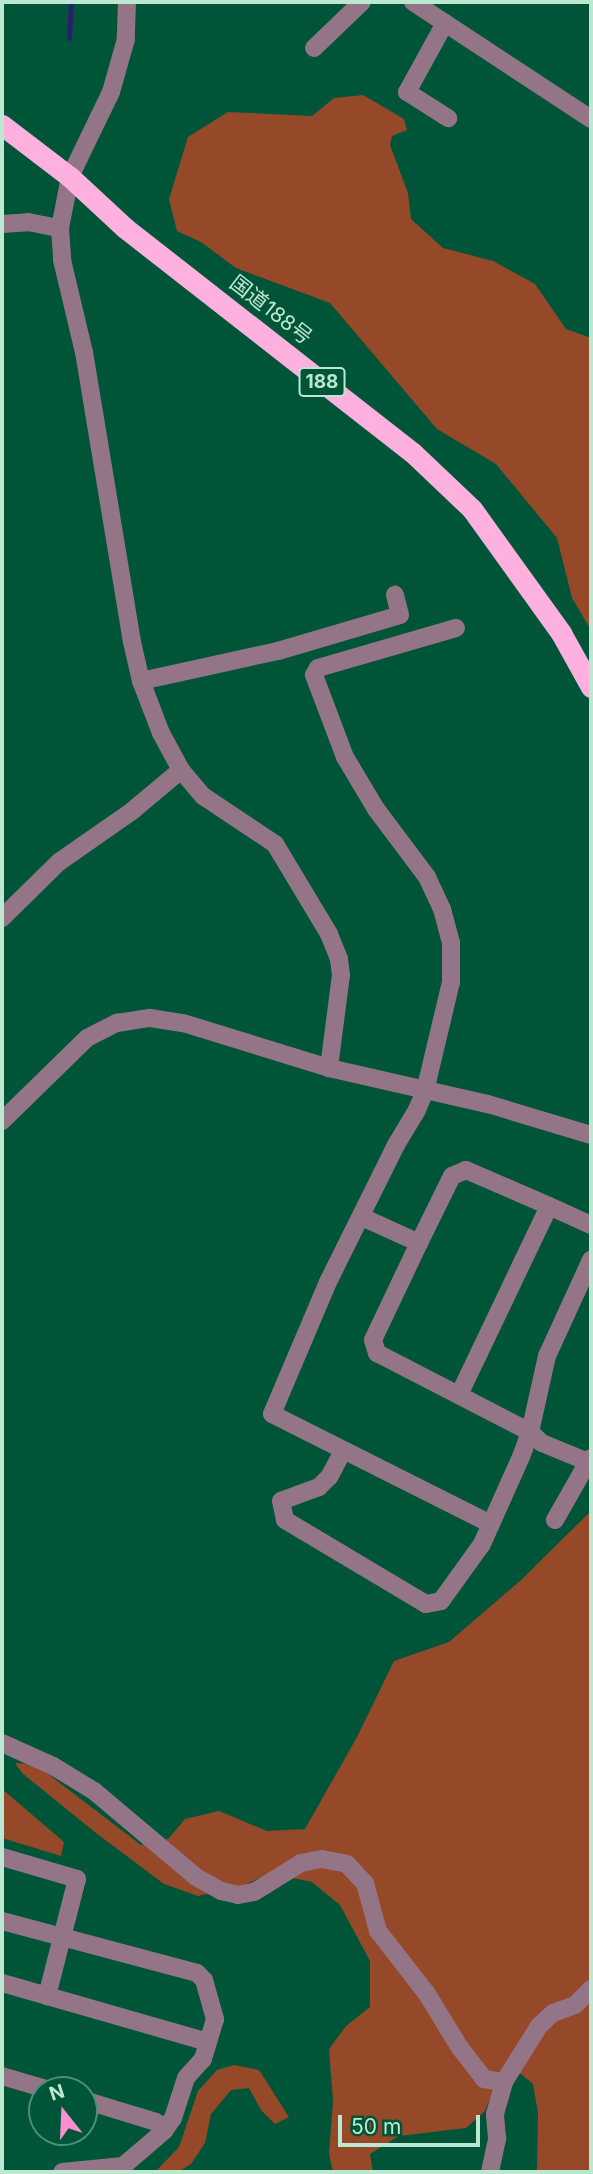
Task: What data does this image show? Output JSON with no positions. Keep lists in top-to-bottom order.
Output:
{
  "streets": {
    "highway": ["国道188号", "188"]
  },
  "scale_bar": "50 m",
  "north": "top"
}
